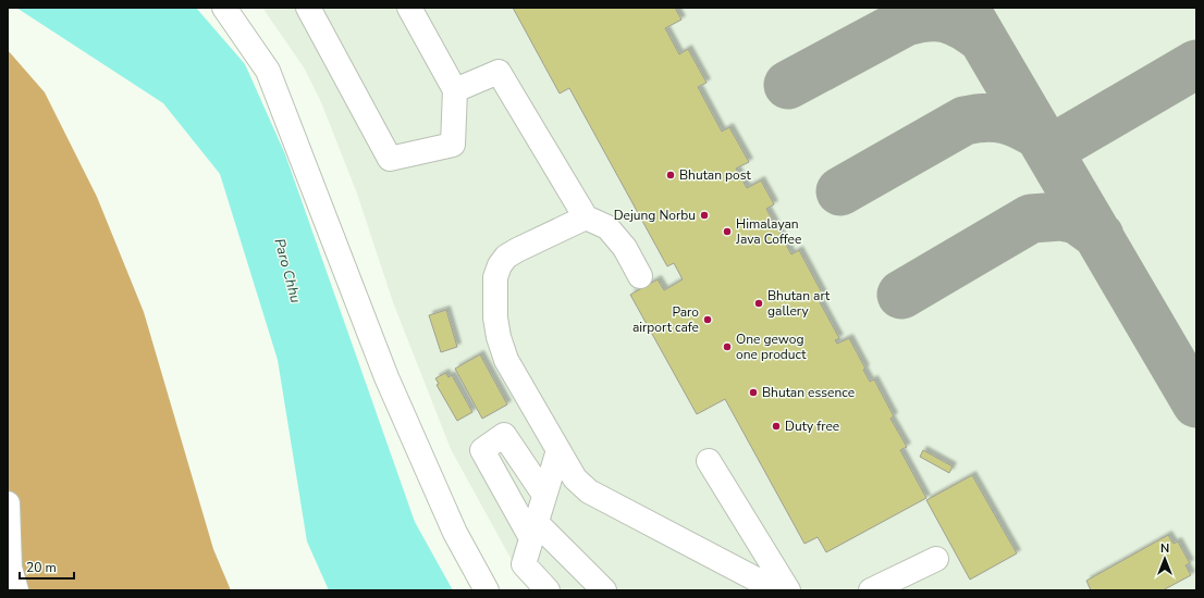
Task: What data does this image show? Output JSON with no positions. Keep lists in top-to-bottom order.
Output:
{
  "water": ["Paro Chhu"],
  "places": [
    "Bhutan post",
    "Dejung Norbu",
    "Himalayan Java Coffee",
    "Bhutan art gallery",
    "Paro airport cafe",
    "One gewog one product",
    "Bhutan essence",
    "Duty free"
  ],
  "scale_bar": "20 m",
  "north": "top"
}
